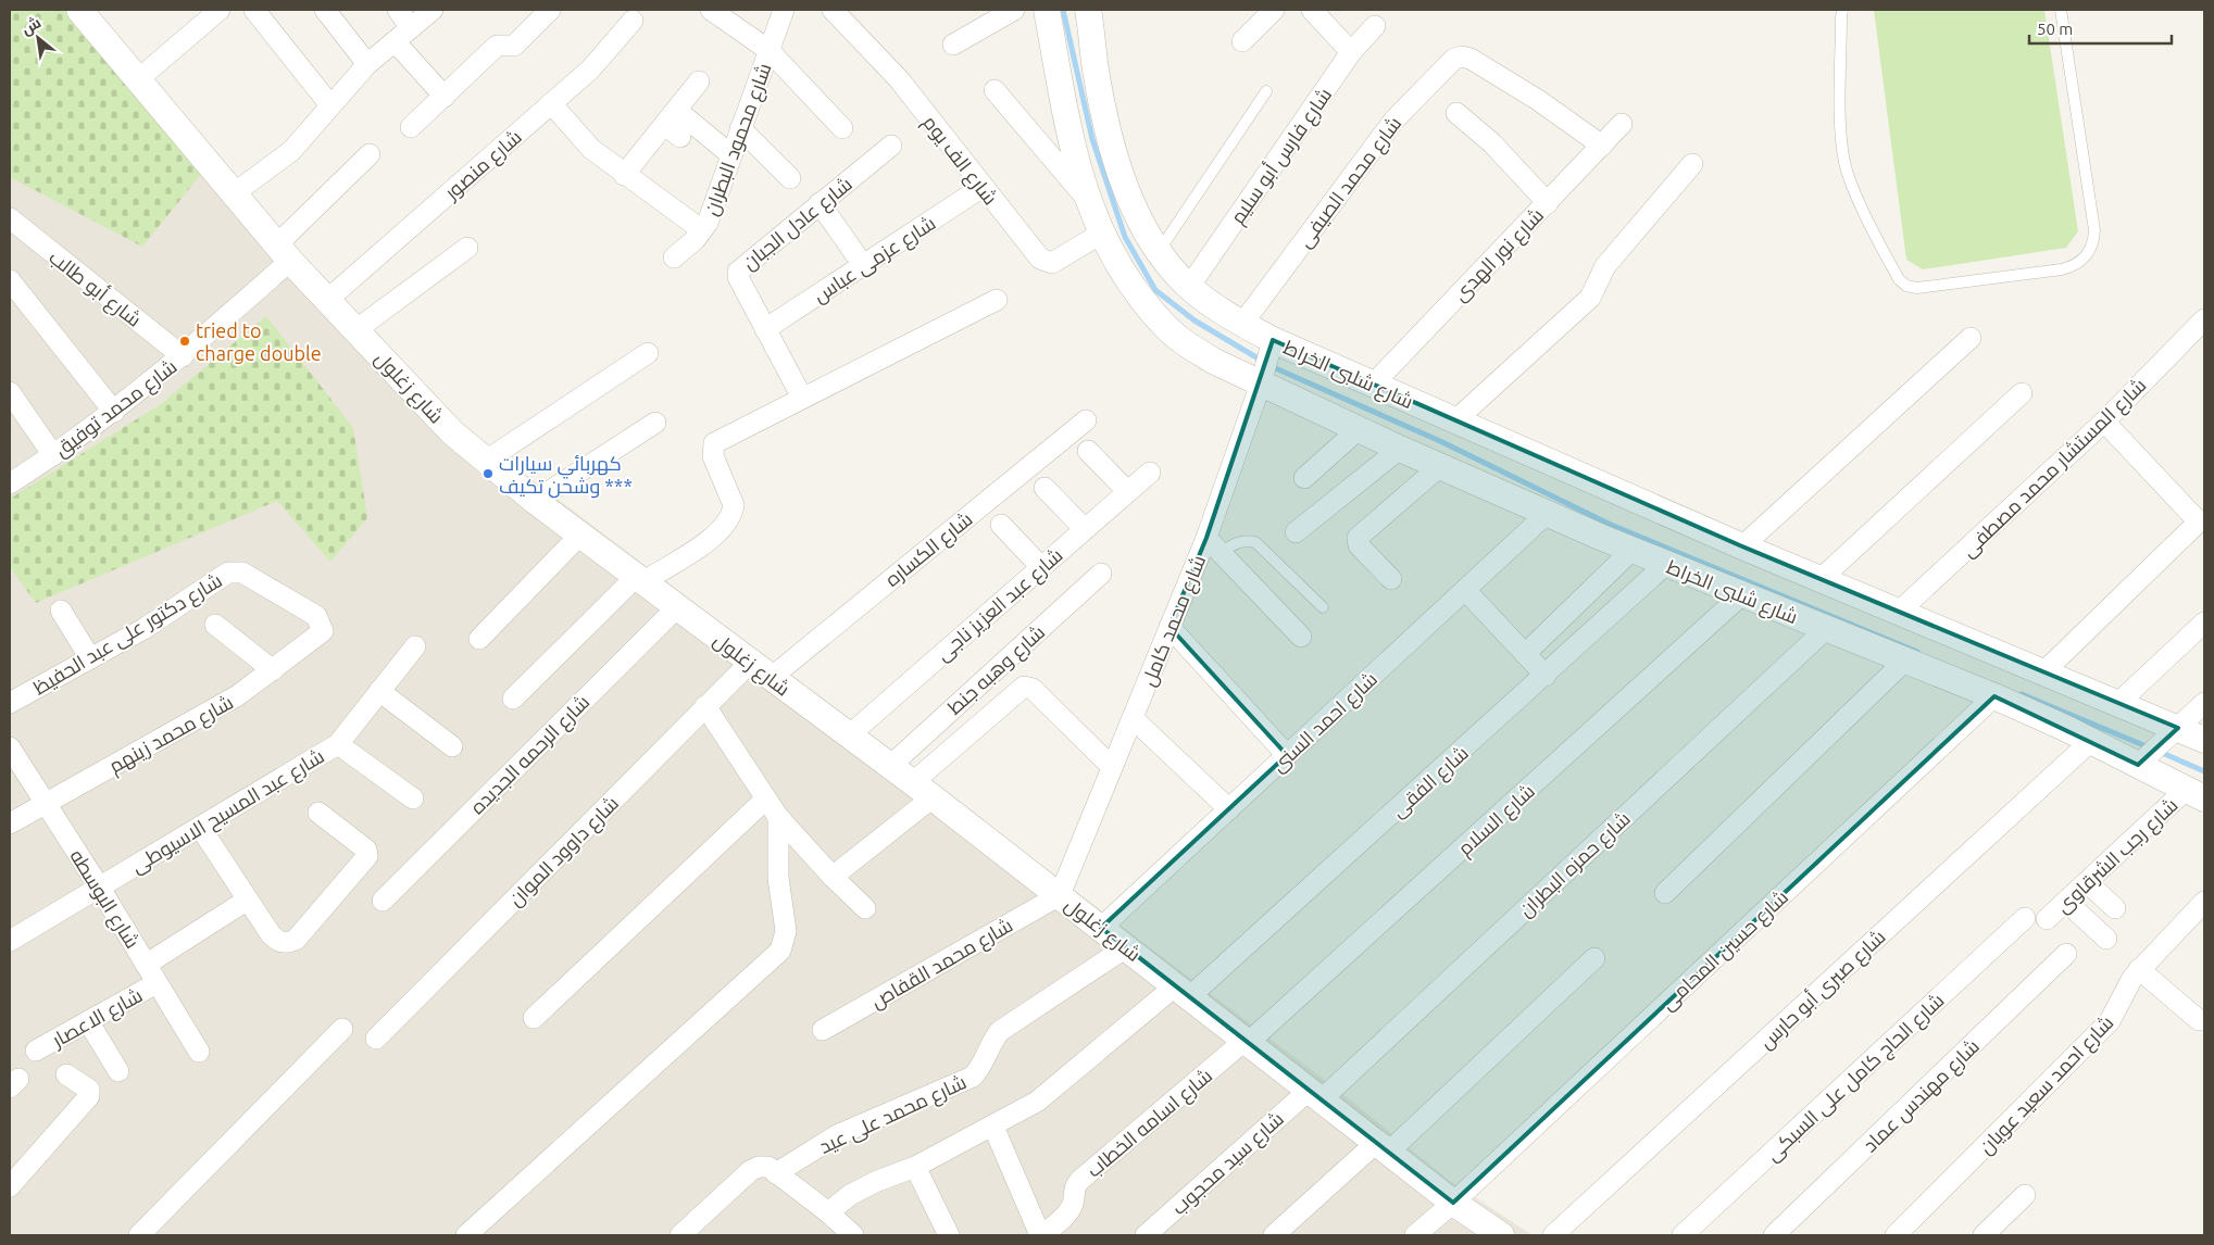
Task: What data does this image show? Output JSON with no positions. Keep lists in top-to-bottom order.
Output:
{
  "streets": {
    "street": [
      "شارع محمود البطران",
      "شارع فارس أبو سليم",
      "شارع الف يوم",
      "شارع منصور",
      "شارع محمد الصيفى",
      "شارع عادل الجبان",
      "شارع نور الهدى",
      "شارع عزمى عباس",
      "شارع أبو طالب",
      "شارع شلبى الخراط",
      "شارع زغلول",
      "شارع محمد توفيق",
      "شارع المستشار محمد مصطفى",
      "شارع الكساره",
      "شارع عبد العزيز ناجى",
      "شارع محمد كامل",
      "شارع دكتور على عبد الحفيظ",
      "شارع وهبه جنط",
      "شارع احمد السنى",
      "شارع محمد زينهم",
      "شارع الرحمه الجديده",
      "شارع الفقى",
      "شارع عبد المسيح الاسيوطى",
      "شارع السلام",
      "شارع داوود الموان",
      "شارع رجب الشرقاوى",
      "شارع حمزه البطران",
      "شارع البوسطه",
      "شارع حسين المحامى",
      "شارع محمد القفاص",
      "شارع صبرى أبو حارس",
      "شارع الاعصار",
      "شارع الحاج كامل على السبكى",
      "شارع احمد سعيد عويان",
      "شارع مهندس عماد",
      "شارع محمد على عيد",
      "شارع اسامه الخطاب",
      "شارع سيد محجوب"
    ]
  },
  "crossings": [
    ["شارع فارس أبو سليم", "شارع شلبى الخراط"],
    ["شارع الف يوم", "شارع عزمى عباس"],
    ["شارع الف يوم", "شارع شلبى الخراط"],
    ["شارع منصور", "شارع زغلول"],
    ["شارع محمد الصيفى", "شارع نور الهدى"],
    ["شارع محمد الصيفى", "شارع شلبى الخراط"],
    ["شارع عادل الجبان", "شارع عزمى عباس"],
    ["شارع نور الهدى", "شارع شلبى الخراط"],
    ["شارع أبو طالب", "شارع محمد توفيق"],
    ["شارع شلبى الخراط", "شارع المستشار محمد مصطفى"],
    ["شارع شلبى الخراط", "شارع محمد كامل"],
    ["شارع شلبى الخراط", "شارع احمد السنى"],
    ["شارع شلبى الخراط", "شارع الفقى"],
    ["شارع شلبى الخراط", "شارع السلام"],
    ["شارع شلبى الخراط", "شارع رجب الشرقاوى"],
    ["شارع شلبى الخراط", "شارع حمزه البطران"],
    ["شارع شلبى الخراط", "شارع حسين المحامى"],
    ["شارع شلبى الخراط", "شارع صبرى أبو حارس"],
    ["شارع زغلول", "شارع محمد توفيق"],
    ["شارع زغلول", "شارع الكساره"],
    ["شارع زغلول", "شارع عبد العزيز ناجى"],
    ["شارع زغلول", "شارع محمد كامل"],
    ["شارع زغلول", "شارع وهبه جنط"],
    ["شارع زغلول", "شارع احمد السنى"],
    ["شارع زغلول", "شارع الرحمه الجديده"],
    ["شارع زغلول", "شارع الفقى"],
    ["شارع زغلول", "شارع السلام"],
    ["شارع زغلول", "شارع داوود الموان"],
    ["شارع زغلول", "شارع حمزه البطران"],
    ["شارع زغلول", "شارع حسين المحامى"],
    ["شارع زغلول", "شارع محمد القفاص"],
    ["شارع زغلول", "شارع محمد على عيد"],
    ["شارع زغلول", "شارع اسامه الخطاب"],
    ["شارع زغلول", "شارع سيد محجوب"],
    ["شارع محمد كامل", "شارع محمد القفاص"],
    ["شارع دكتور على عبد الحفيظ", "شارع محمد زينهم"],
    ["شارع محمد زينهم", "شارع البوسطه"],
    ["شارع عبد المسيح الاسيوطى", "شارع البوسطه"],
    ["شارع السلام", "شارع اسامه الخطاب"],
    ["شارع حمزه البطران", "شارع سيد محجوب"],
    ["شارع البوسطه", "شارع الاعصار"]
  ],
  "places": ["tried to charge double", "كهربائي سيارات وشحن تكيف ***"],
  "scale_bar": "50 m",
  "north": "top left"
}
